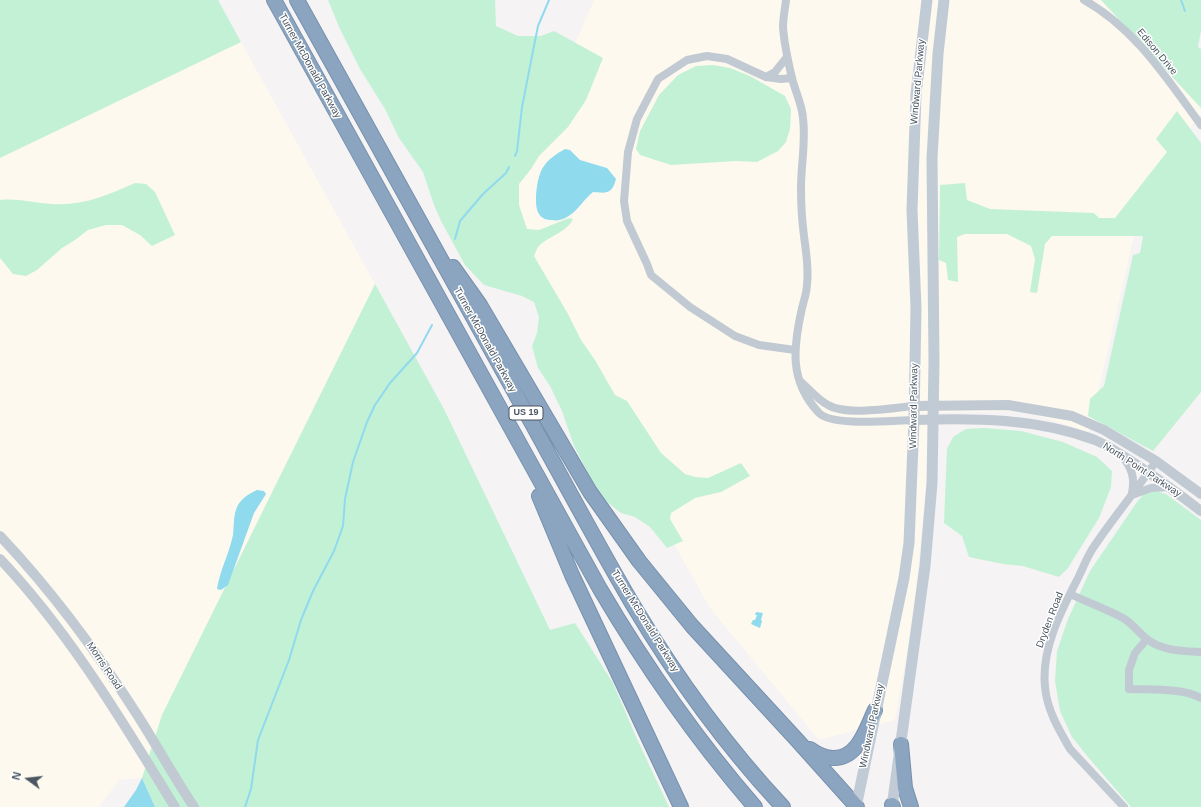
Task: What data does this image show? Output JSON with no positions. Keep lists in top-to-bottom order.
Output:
{
  "streets": {
    "highway": ["Turner McDonald Parkway", "US 19"],
    "main road": ["Windward Parkway"],
    "street": [
      "Edison Drive",
      "North Point Parkway",
      "Dryden Road",
      "Morris Road"
    ]
  },
  "crossings": [
    ["Windward Parkway", "North Point Parkway"],
    ["North Point Parkway", "Dryden Road"]
  ],
  "north": "left"
}
